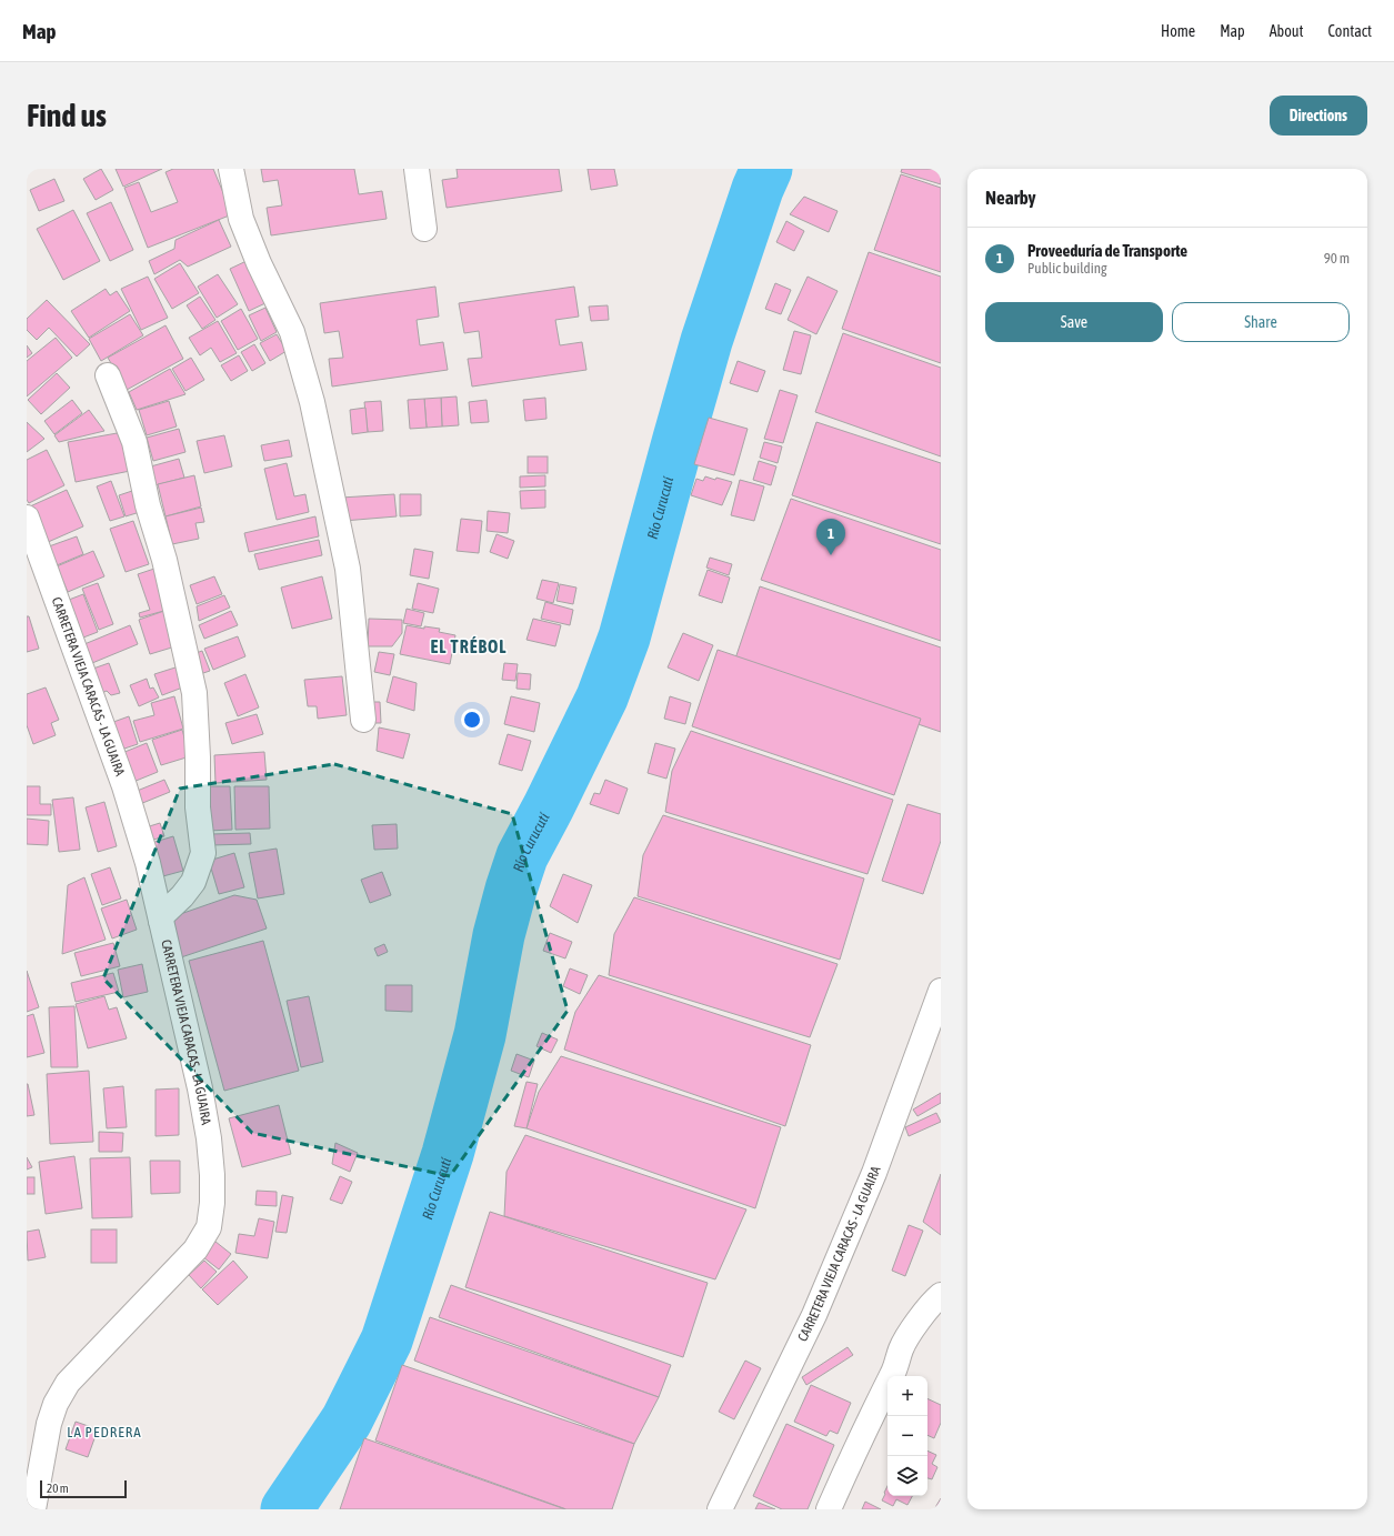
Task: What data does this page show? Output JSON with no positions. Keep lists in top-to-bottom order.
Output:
{
  "streets": {
    "main road": ["CARRETERA VIEJA CARACAS - LA GUAIRA"]
  },
  "districts": ["EL TRÉBOL", "LA PEDRERA"],
  "water": ["Río Curucutí"],
  "scale_bar": "20 m",
  "page": {
    "header": "Map",
    "nav": [
      "Home",
      "Map",
      "About",
      "Contact"
    ],
    "buttons": [
      "Directions",
      ["Save", "Share"]
    ],
    "title": "Find us",
    "heading": "Nearby",
    "list": [
      {
        "mark": "1",
        "name": "Proveeduría de Transporte",
        "note": "Public building",
        "value": "90 m"
      }
    ],
    "pins": "1",
    "map_buttons": ["+", "−"],
    "scale": "20 m"
  }
}
